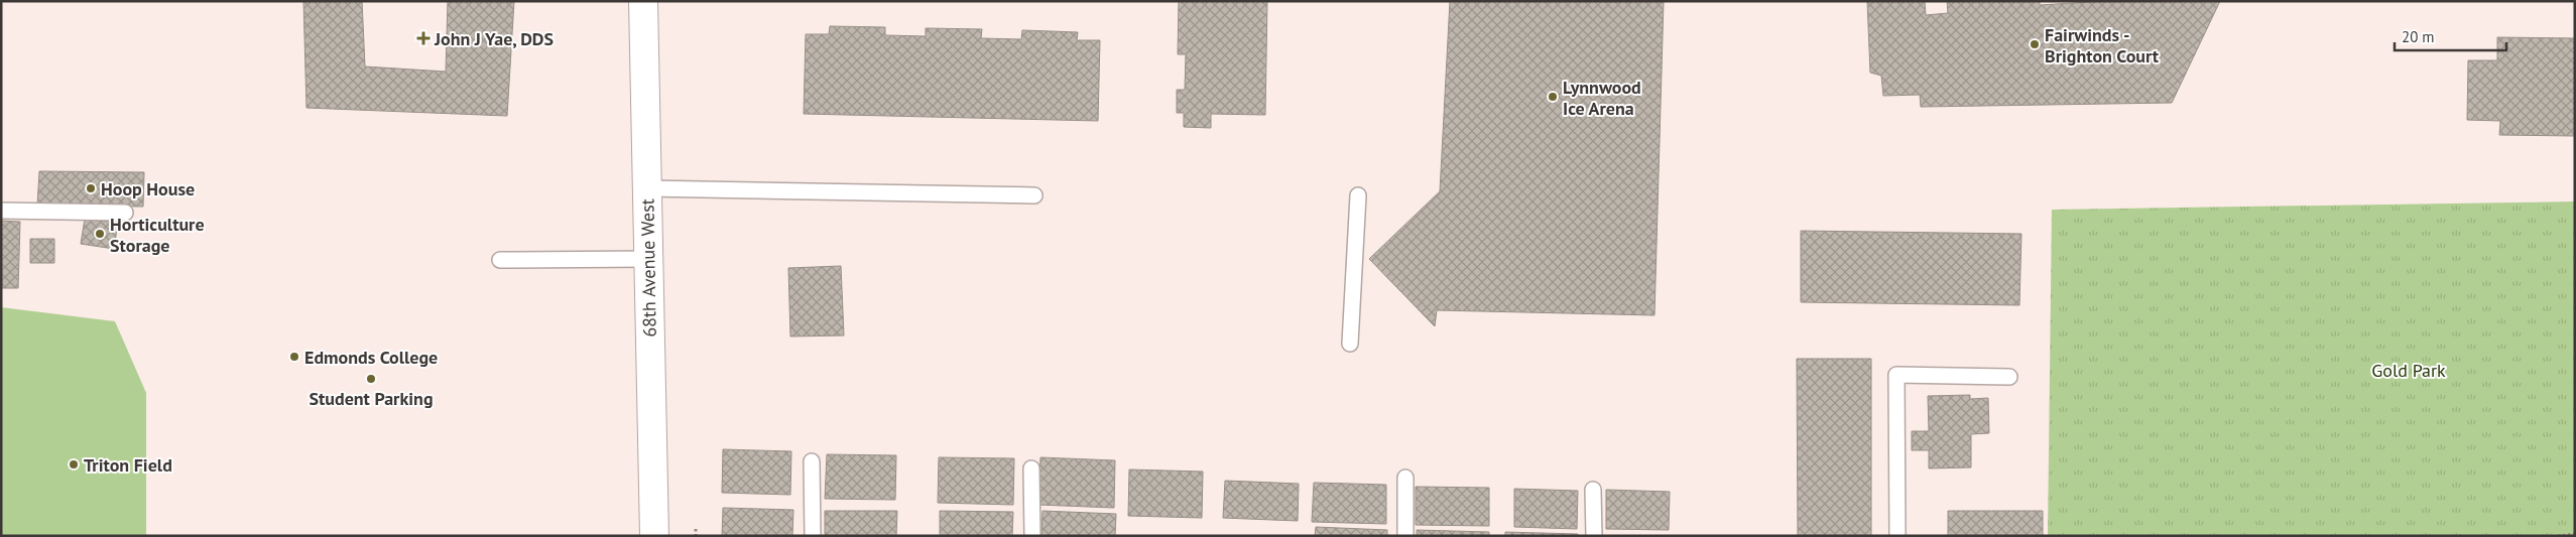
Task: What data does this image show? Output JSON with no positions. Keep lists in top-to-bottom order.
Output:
{
  "streets": {
    "street": ["68th Avenue West"]
  },
  "parks": ["Gold Park"],
  "places": {
    "health": ["John J Yae, DDS"],
    "other": [
      "Fairwinds - Brighton Court",
      "Lynnwood Ice Arena",
      "Hoop House",
      "Horticulture Storage",
      "Edmonds College",
      "Student Parking",
      "Triton Field"
    ]
  },
  "scale_bar": "20 m"
}
